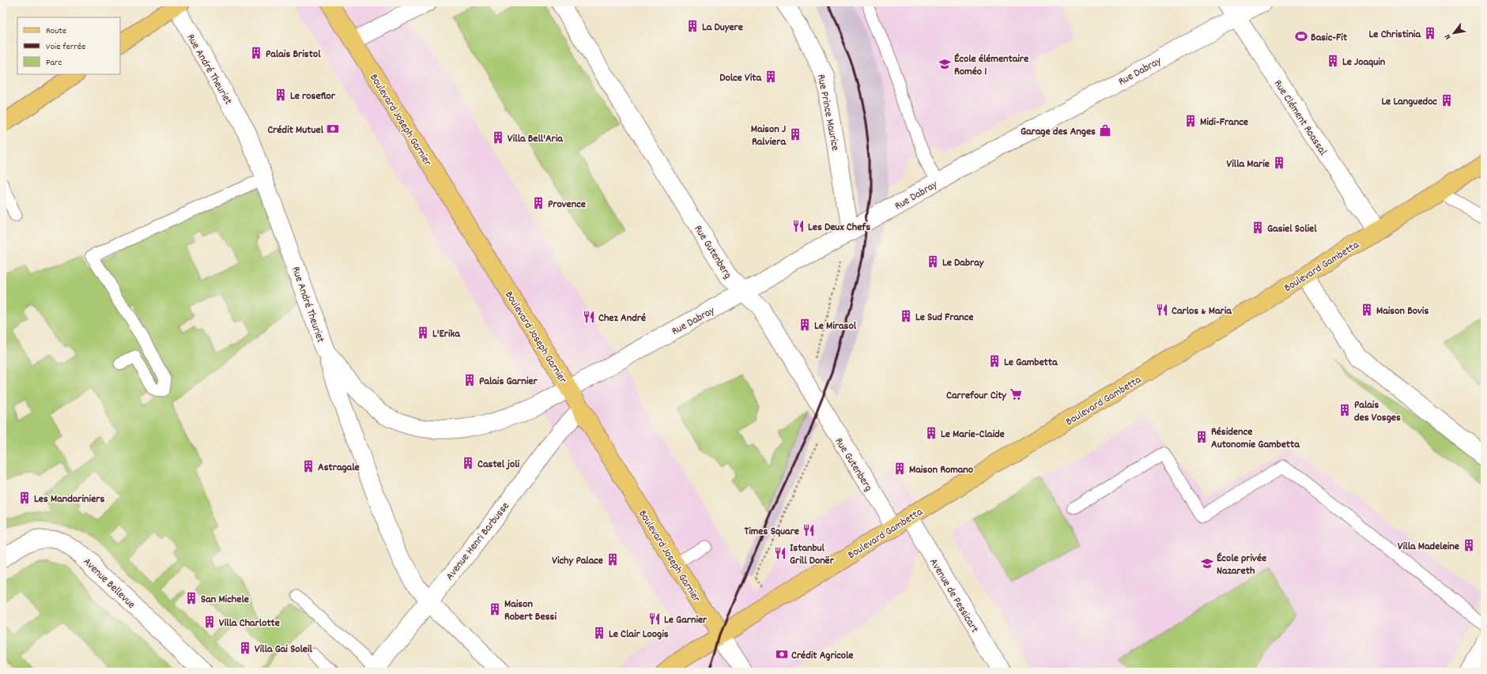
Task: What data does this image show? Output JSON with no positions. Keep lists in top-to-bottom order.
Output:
{
  "streets": {
    "main road": ["Boulevard Joseph Garnier", "Boulevard Gambetta"],
    "street": [
      "Rue André Theuriet",
      "Rue Dabray",
      "Rue Prince Maurice",
      "Rue Clément Roassal",
      "Rue Gutenberg",
      "Avenue Henri Barbusse",
      "Avenue Bellevue",
      "Avenue de Pessicart"
    ]
  },
  "crossings": [
    ["Rue André Theuriet", "Rue Dabray"],
    ["Rue André Theuriet", "Boulevard Joseph Garnier"],
    ["Rue Dabray", "Rue Prince Maurice"],
    ["Rue Dabray", "Rue Clément Roassal"],
    ["Rue Dabray", "Boulevard Joseph Garnier"],
    ["Rue Dabray", "Rue Gutenberg"],
    ["Rue Clément Roassal", "Boulevard Gambetta"],
    ["Boulevard Joseph Garnier", "Boulevard Gambetta"],
    ["Boulevard Joseph Garnier", "Avenue Henri Barbusse"],
    ["Rue Gutenberg", "Boulevard Gambetta"],
    ["Boulevard Gambetta", "Avenue de Pessicart"]
  ],
  "places": {
    "building": [
      "La Duyere",
      "Le Christinia",
      "Palais Bristol",
      "Le Joaquin",
      "Dolce Vita",
      "Le roseflor",
      "Le Languedoc",
      "Midi-France",
      "Maison J Ralviera",
      "Villa Bell'Aria",
      "Villa Marie",
      "Provence",
      "Gasiel Soliel",
      "Le Dabray",
      "Maison Bovis",
      "Le Sud France",
      "Le Mirasol",
      "L'Erika",
      "Le Gambetta",
      "Palais Garnier",
      "Palais des Vosges",
      "Le Marie-Claide",
      "Résidence Autonomie Gambetta",
      "Castel joli",
      "Astragale",
      "Maison Romano",
      "Les Mandariniers",
      "Villa Madeleine",
      "Vichy Palace",
      "San Michele",
      "Maison Robert Bessi",
      "Villa Charlotte",
      "Le Clair Loogis",
      "Villa Gai Soleil"
    ],
    "sports": ["Basic-Fit"],
    "school or university": ["École élémentaire Roméo 1", "École privée Nazareth"],
    "bank": ["Crédit Mutuel", "Crédit Agricole"],
    "shop": ["Garage des Anges"],
    "restaurant": [
      "Les Deux Chefs",
      "Carlos & Maria",
      "Chez André",
      "Times Square",
      "Istanbul Grill Donër",
      "Le Garnier"
    ],
    "supermarket": ["Carrefour City"]
  },
  "legend": ["Route", "Voie ferrée", "Parc"],
  "north": "bottom left"
}
